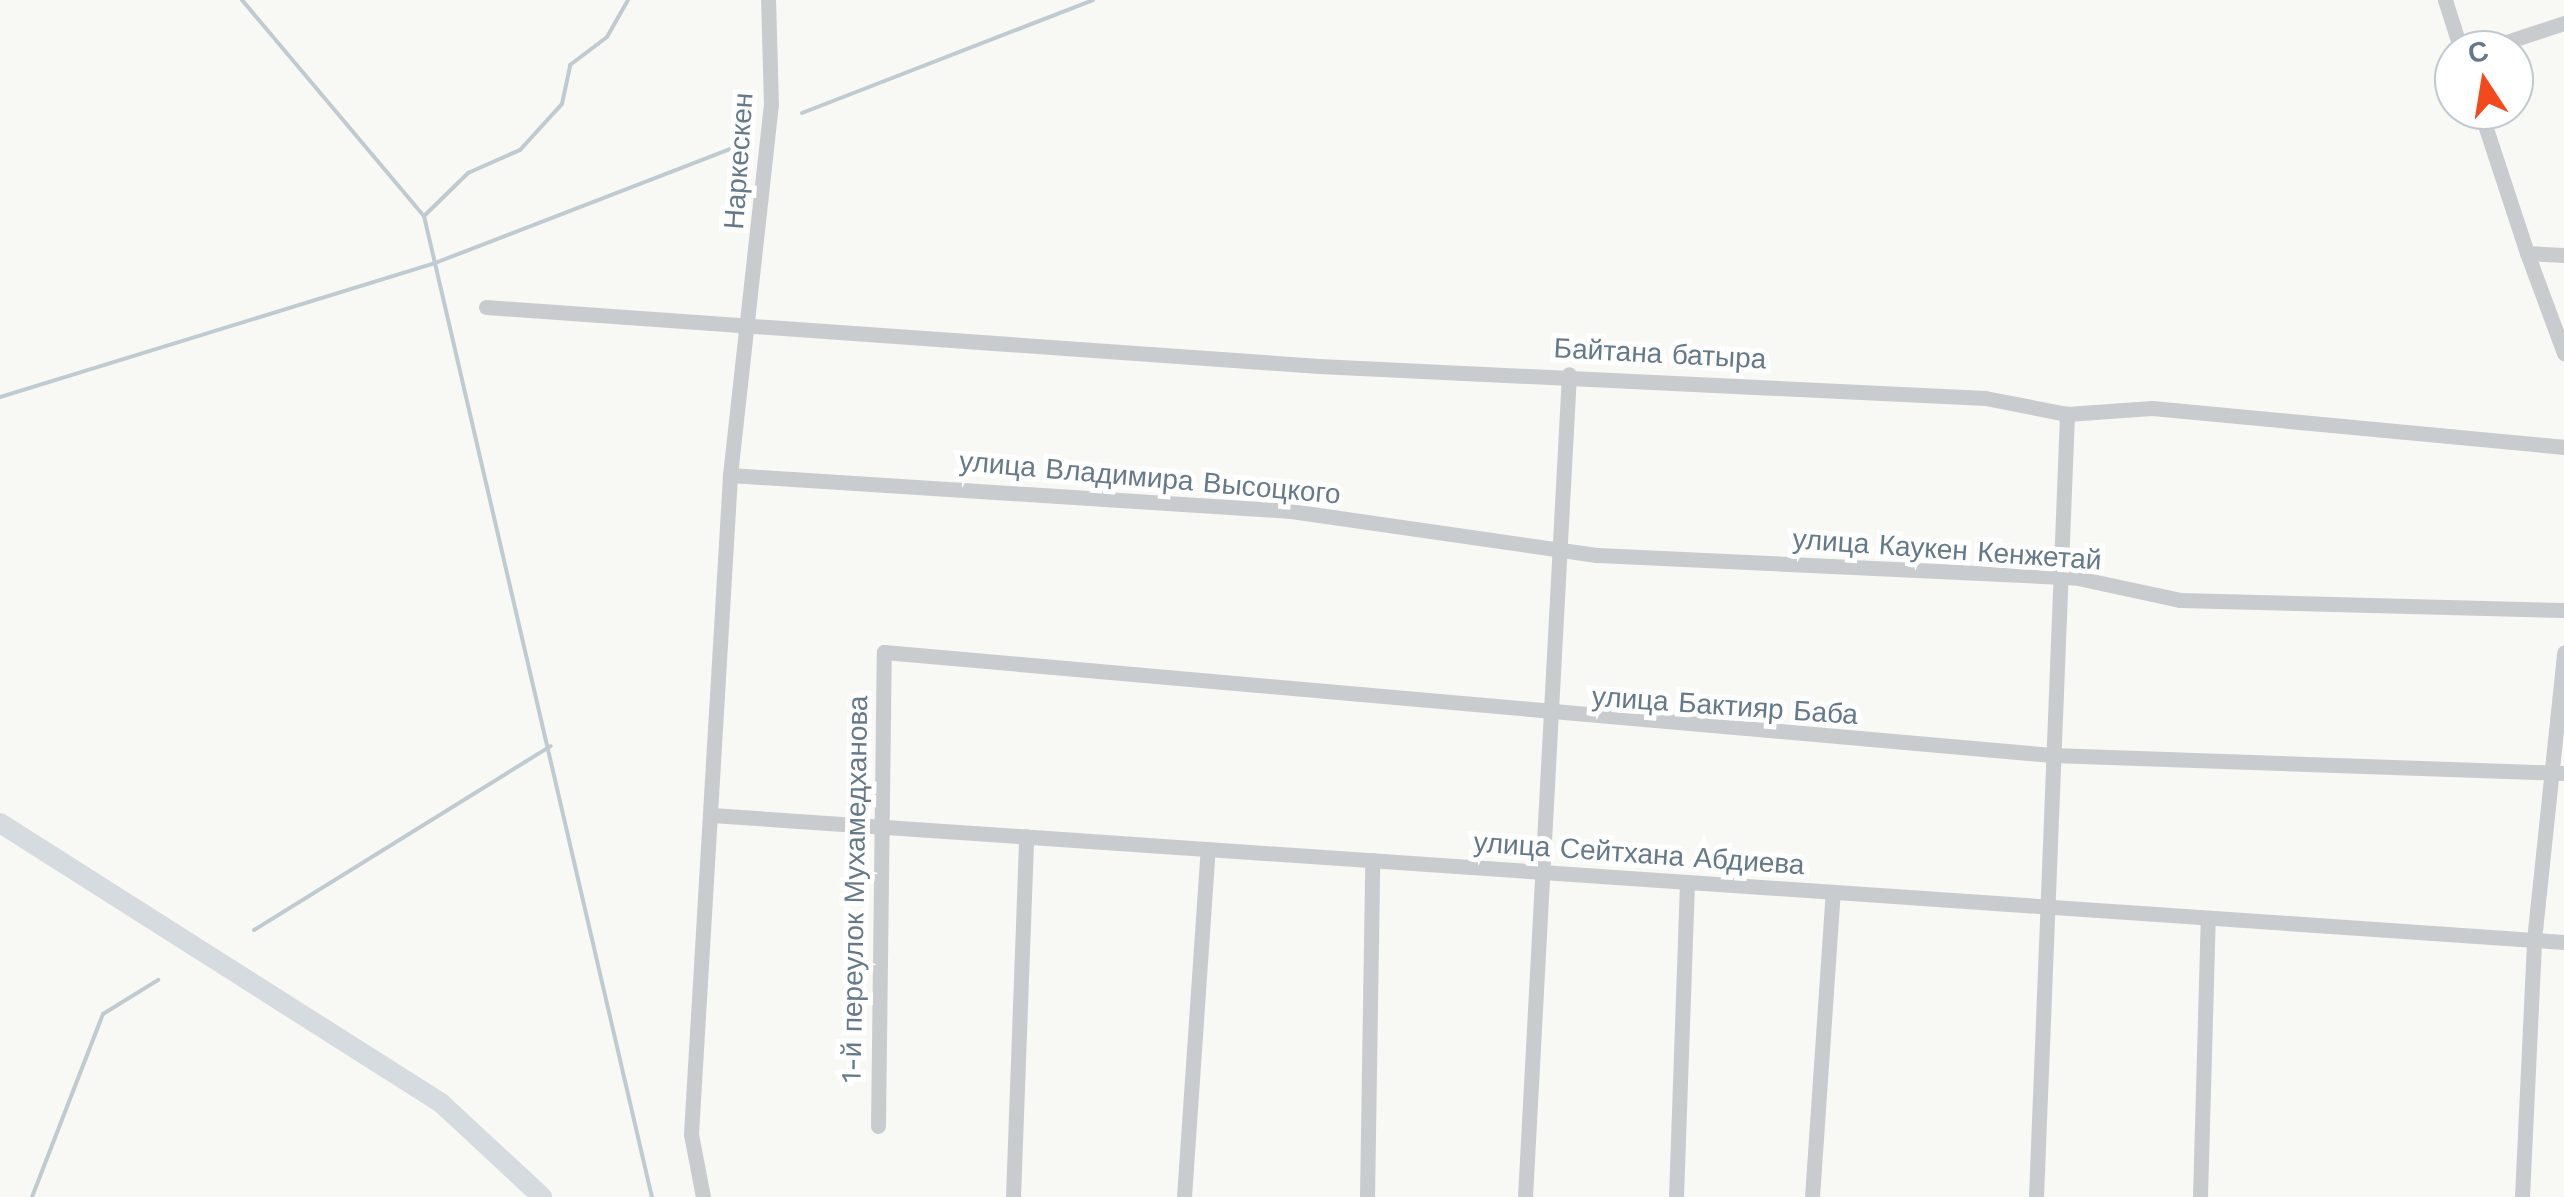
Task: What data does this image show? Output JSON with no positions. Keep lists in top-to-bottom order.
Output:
{
  "streets": {
    "street": [
      "Наркескен",
      "Байтана батыра",
      "улица Владимира Высоцкого",
      "улица Каукен Кенжетай",
      "улица Бактияр Баба",
      "улица Сейтхана Абдиева",
      "1-й переулок Мухамедханова"
    ]
  },
  "crossings": [
    ["Наркескен", "Байтана батыра"],
    ["улица Владимира Высоцкого", "улица Каукен Кенжетай"],
    ["улица Бактияр Баба", "1-й переулок Мухамедханова"],
    ["улица Сейтхана Абдиева", "1-й переулок Мухамедханова"]
  ],
  "north": "top"
}
